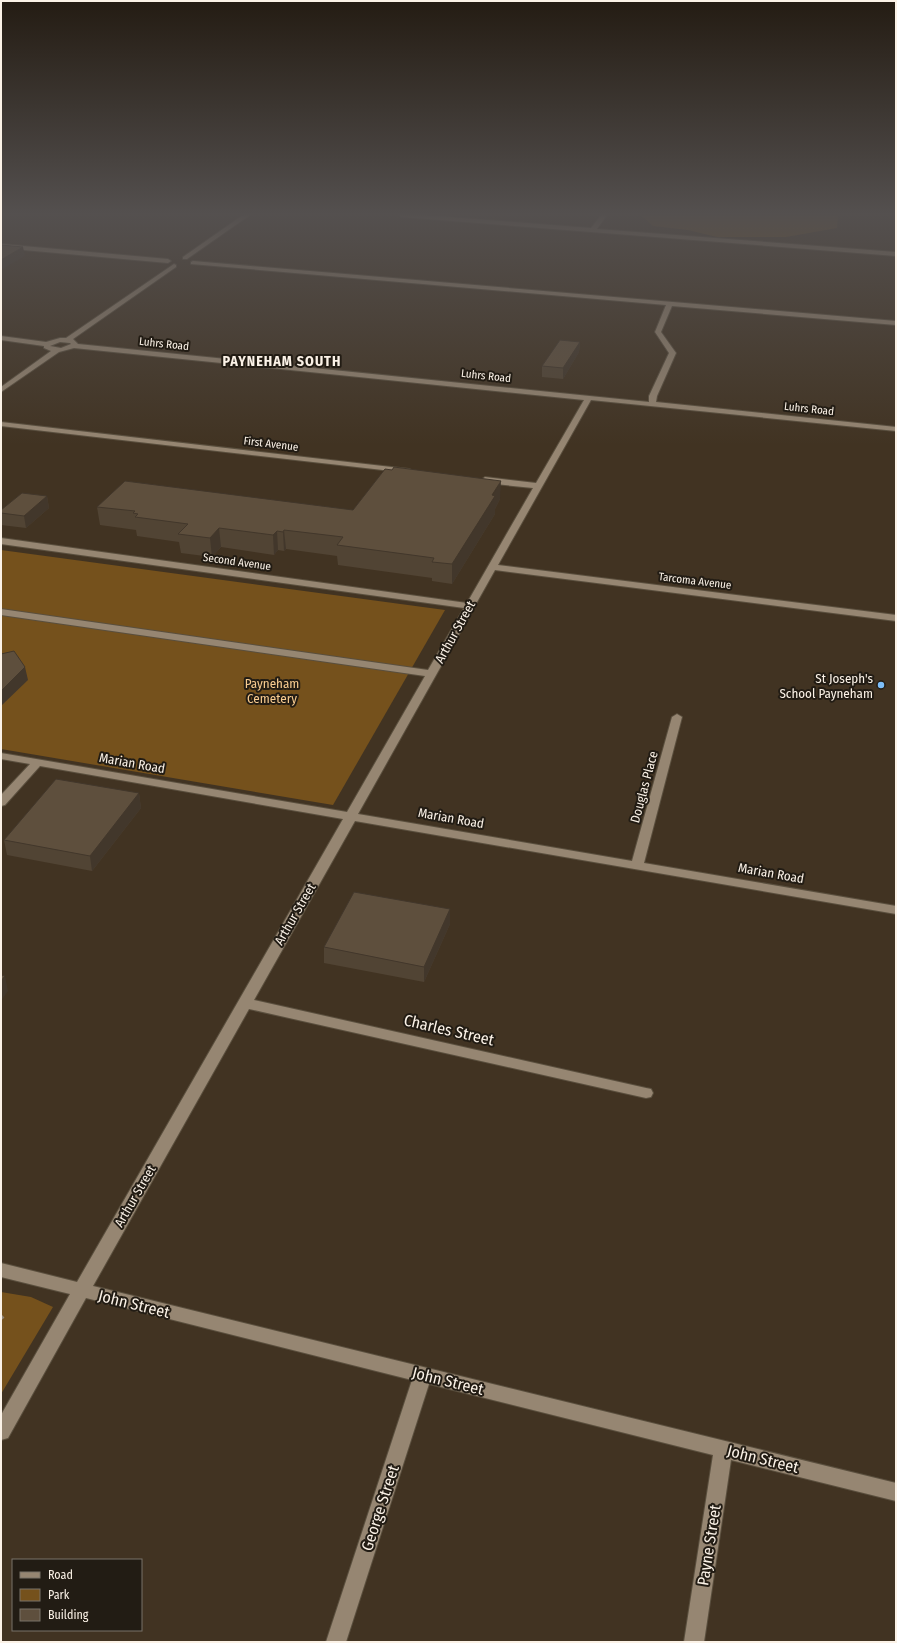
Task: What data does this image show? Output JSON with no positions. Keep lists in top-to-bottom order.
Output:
{
  "streets": {
    "street": [
      "Luhrs Road",
      "First Avenue",
      "Second Avenue",
      "Tarcoma Avenue",
      "Arthur Street",
      "Marian Road",
      "Douglas Place",
      "Charles Street",
      "John Street",
      "George Street",
      "Payne Street"
    ]
  },
  "crossings": [
    ["Luhrs Road", "Arthur Street"],
    ["Second Avenue", "Arthur Street"],
    ["Tarcoma Avenue", "Arthur Street"],
    ["Arthur Street", "Marian Road"],
    ["Arthur Street", "Charles Street"],
    ["Arthur Street", "John Street"],
    ["Marian Road", "Douglas Place"],
    ["John Street", "George Street"],
    ["John Street", "Payne Street"]
  ],
  "districts": ["PAYNEHAM SOUTH"],
  "parks": ["Payneham Cemetery"],
  "places": ["St Joseph's School Payneham"],
  "legend": ["Road", "Park", "Building"]
}
